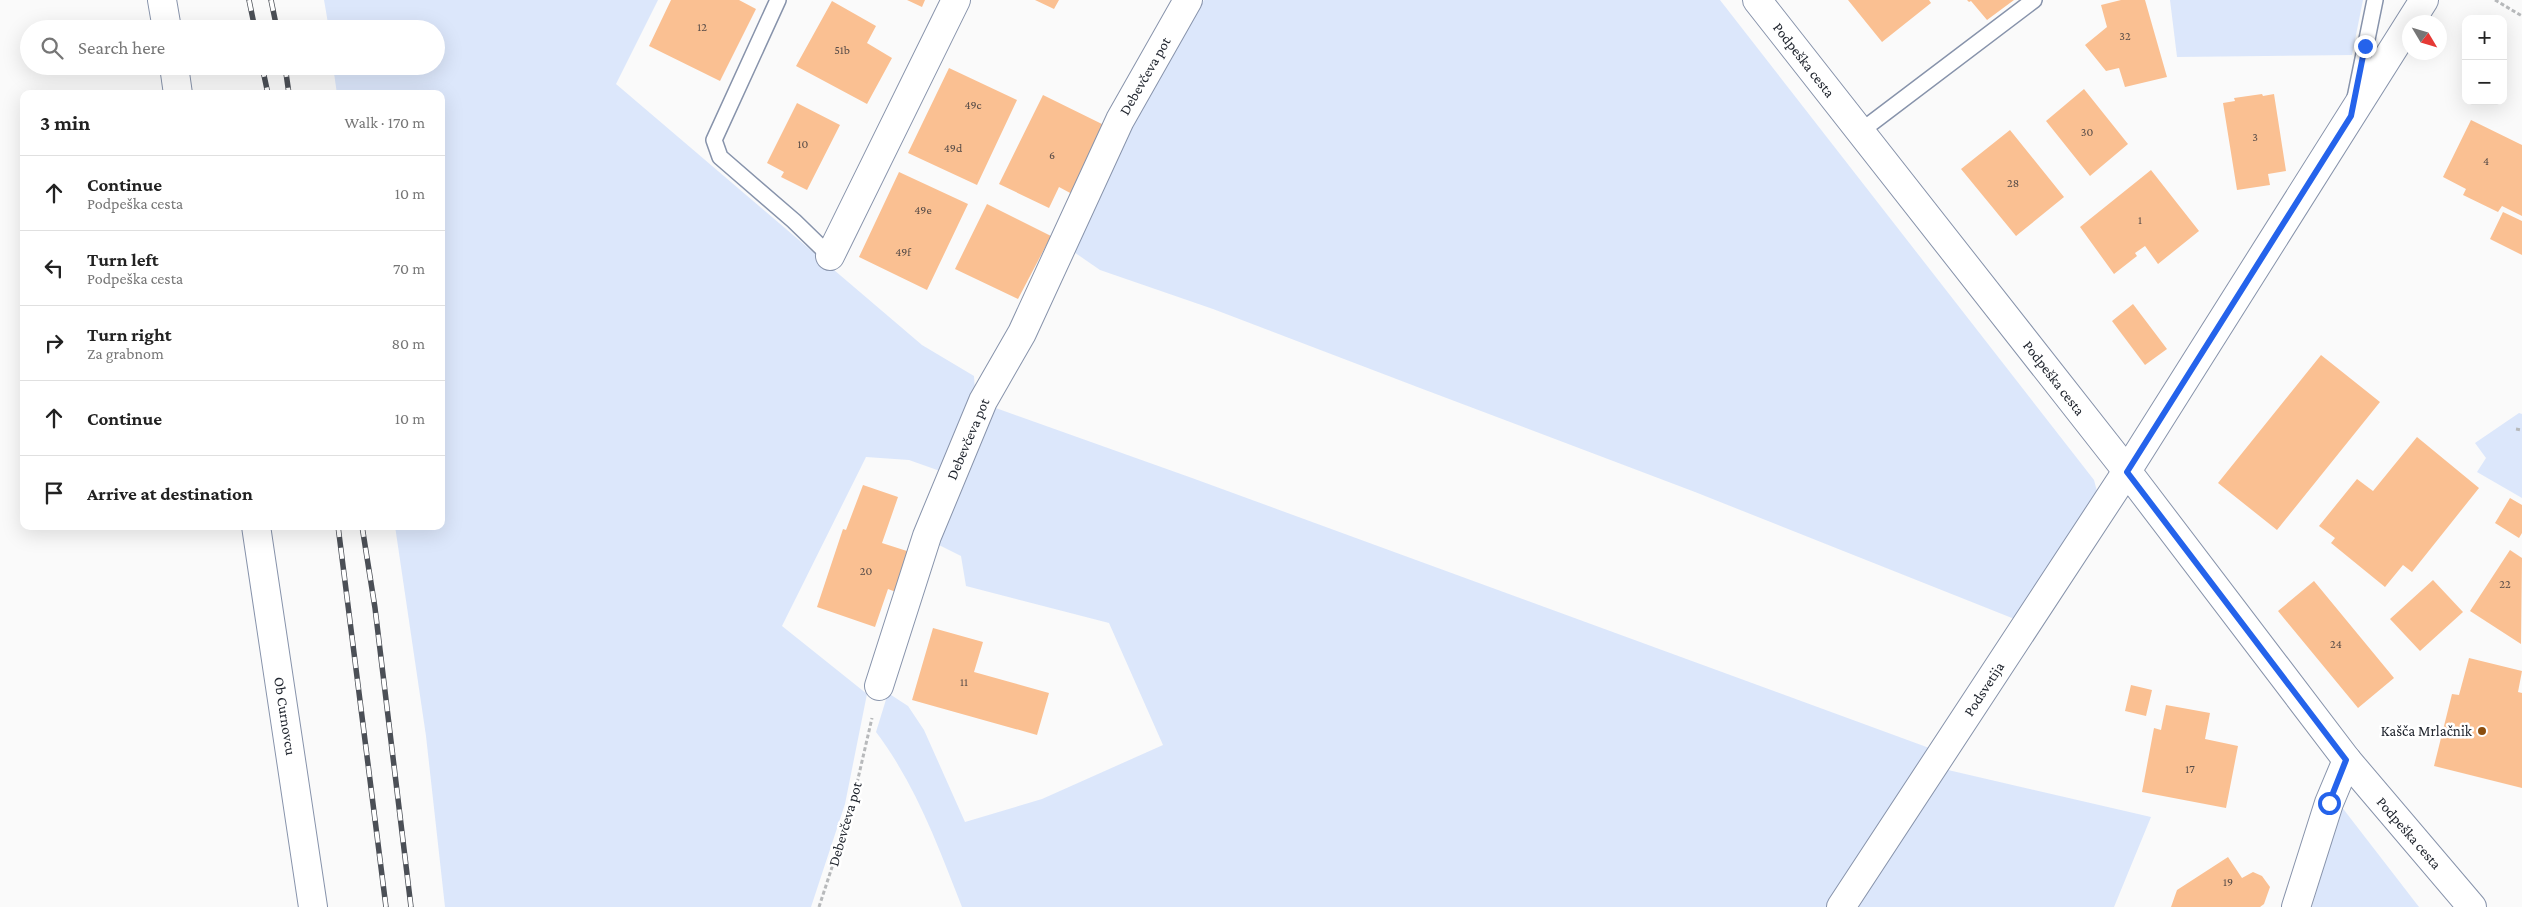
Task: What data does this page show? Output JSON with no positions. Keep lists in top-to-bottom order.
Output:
{
  "streets": {
    "street": [
      "Podpeška cesta",
      "Debevčeva pot",
      "Podsvetija",
      "Ob Curnovcu"
    ]
  },
  "crossings": [
    ["Podpeška cesta", "Podsvetija"]
  ],
  "places": ["Kašča Mrlačnik"],
  "house_numbers": [
    "12",
    "32",
    "51b",
    "49c",
    "30",
    "3",
    "10",
    "49d",
    "6",
    "4",
    "28",
    "49e",
    "1",
    "49f",
    "20",
    "22",
    "24",
    "11",
    "17",
    "19"
  ],
  "north": "bottom right",
  "page": {
    "map_buttons": ["+", "−"],
    "search": "Search here",
    "heading": ["3 min", "Walk · 170 m"],
    "list": [
      ["Continue", "Podpeška cesta", "10 m"],
      ["Turn left", "Podpeška cesta", "70 m"],
      ["Turn right", "Za grabnom", "80 m"],
      ["Continue", "10 m"],
      "Arrive at destination"
    ]
  }
}
